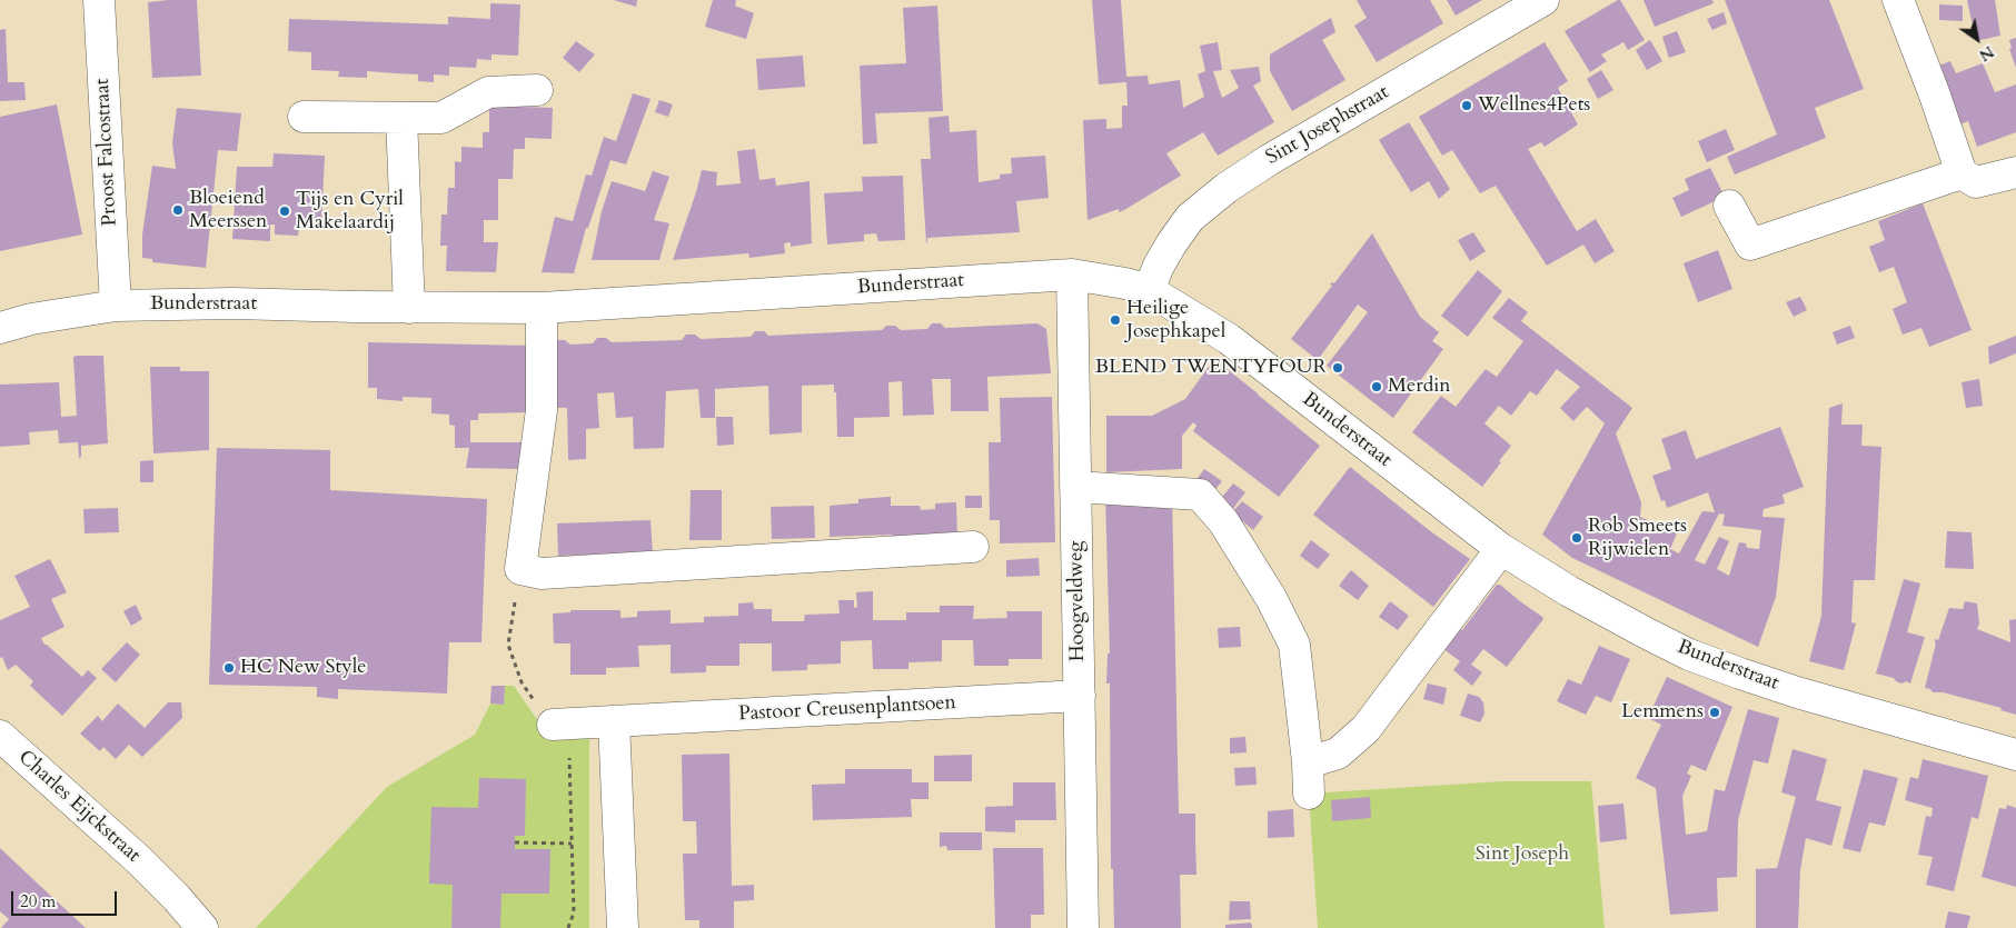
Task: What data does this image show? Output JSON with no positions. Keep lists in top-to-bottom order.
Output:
{
  "streets": {
    "street": [
      "Sint Josephstraat",
      "Proost Falcostraat",
      "Bunderstraat",
      "Hoogveldweg",
      "Pastoor Creusenplantsoen",
      "Charles Eijckstraat"
    ]
  },
  "crossings": [
    ["Sint Josephstraat", "Bunderstraat"],
    ["Proost Falcostraat", "Bunderstraat"],
    ["Bunderstraat", "Hoogveldweg"],
    ["Hoogveldweg", "Pastoor Creusenplantsoen"]
  ],
  "parks": ["Sint Joseph"],
  "places": [
    "Wellnes4Pets",
    "Bloeiend Meerssen",
    "Tijs en Cyril Makelaardij",
    "Heilige Josephkapel",
    "BLEND TWENTYFOUR",
    "Merdin",
    "Rob Smeets Rijwielen",
    "HC New Style",
    "Lemmens"
  ],
  "scale_bar": "20 m",
  "north": "bottom right"
}
